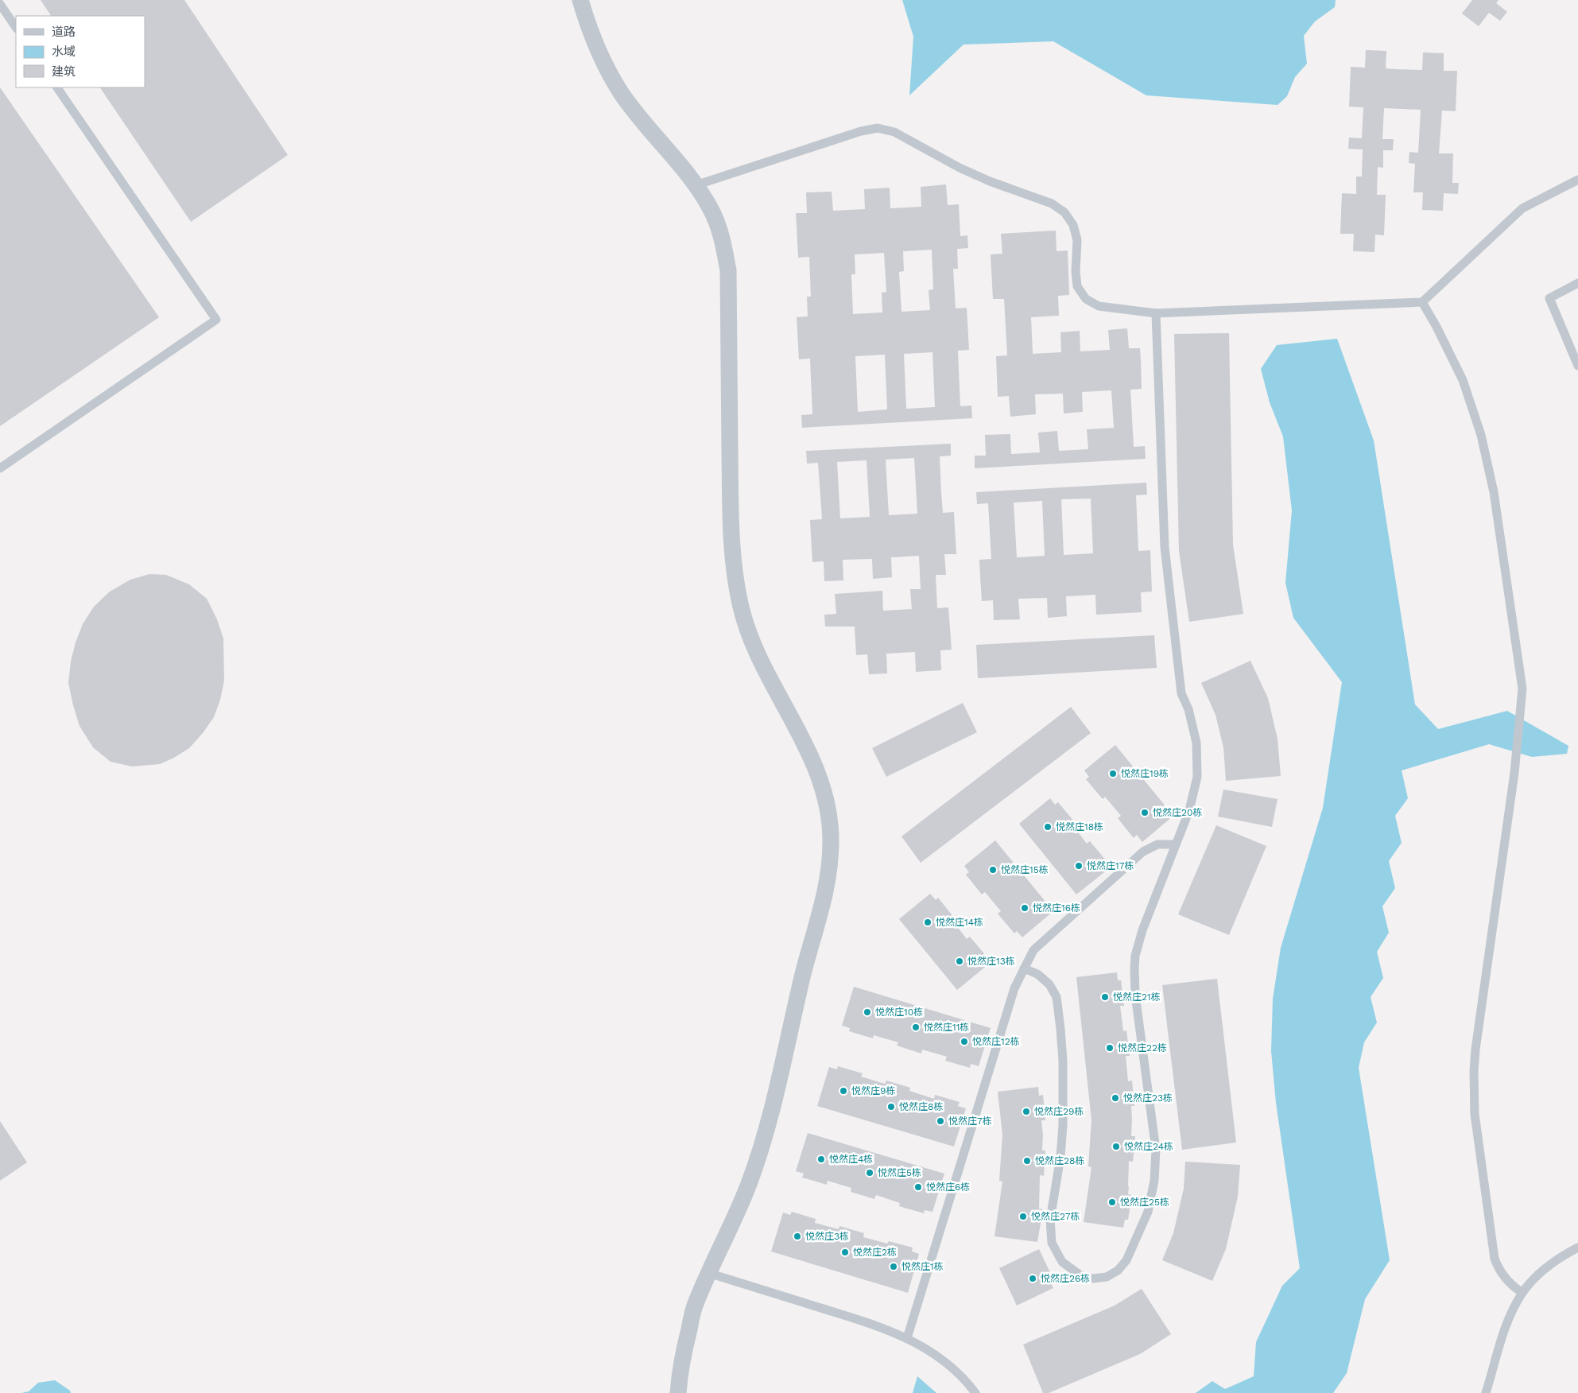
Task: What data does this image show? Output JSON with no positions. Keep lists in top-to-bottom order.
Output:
{
  "places": [
    "悦然庄19栋",
    "悦然庄20栋",
    "悦然庄18栋",
    "悦然庄17栋",
    "悦然庄15栋",
    "悦然庄16栋",
    "悦然庄14栋",
    "悦然庄13栋",
    "悦然庄21栋",
    "悦然庄10栋",
    "悦然庄11栋",
    "悦然庄12栋",
    "悦然庄22栋",
    "悦然庄9栋",
    "悦然庄23栋",
    "悦然庄8栋",
    "悦然庄29栋",
    "悦然庄7栋",
    "悦然庄24栋",
    "悦然庄4栋",
    "悦然庄28栋",
    "悦然庄5栋",
    "悦然庄6栋",
    "悦然庄25栋",
    "悦然庄27栋",
    "悦然庄3栋",
    "悦然庄2栋",
    "悦然庄1栋",
    "悦然庄26栋"
  ],
  "legend": ["道路", "水域", "建筑"]
}
